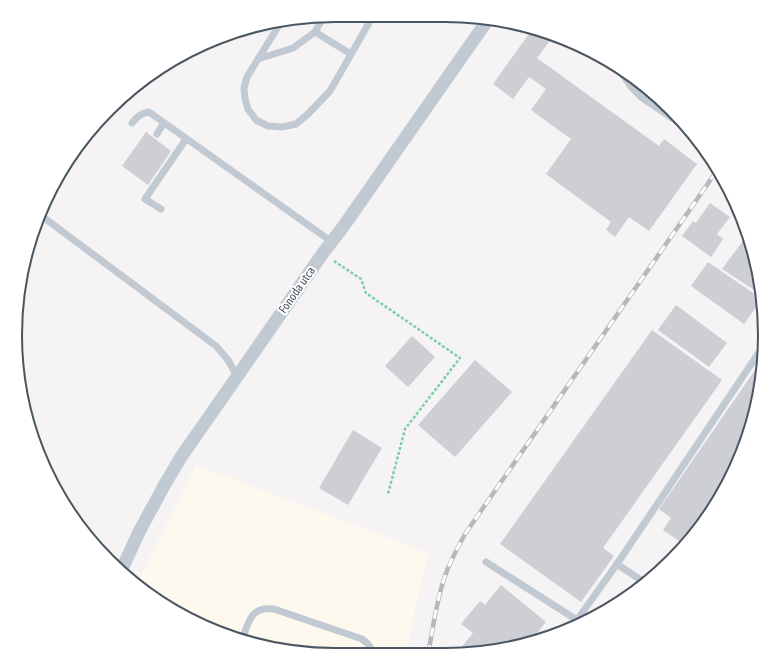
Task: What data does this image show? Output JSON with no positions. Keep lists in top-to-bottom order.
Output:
{
  "streets": {
    "street": ["Fonoda utca"]
  }
}
